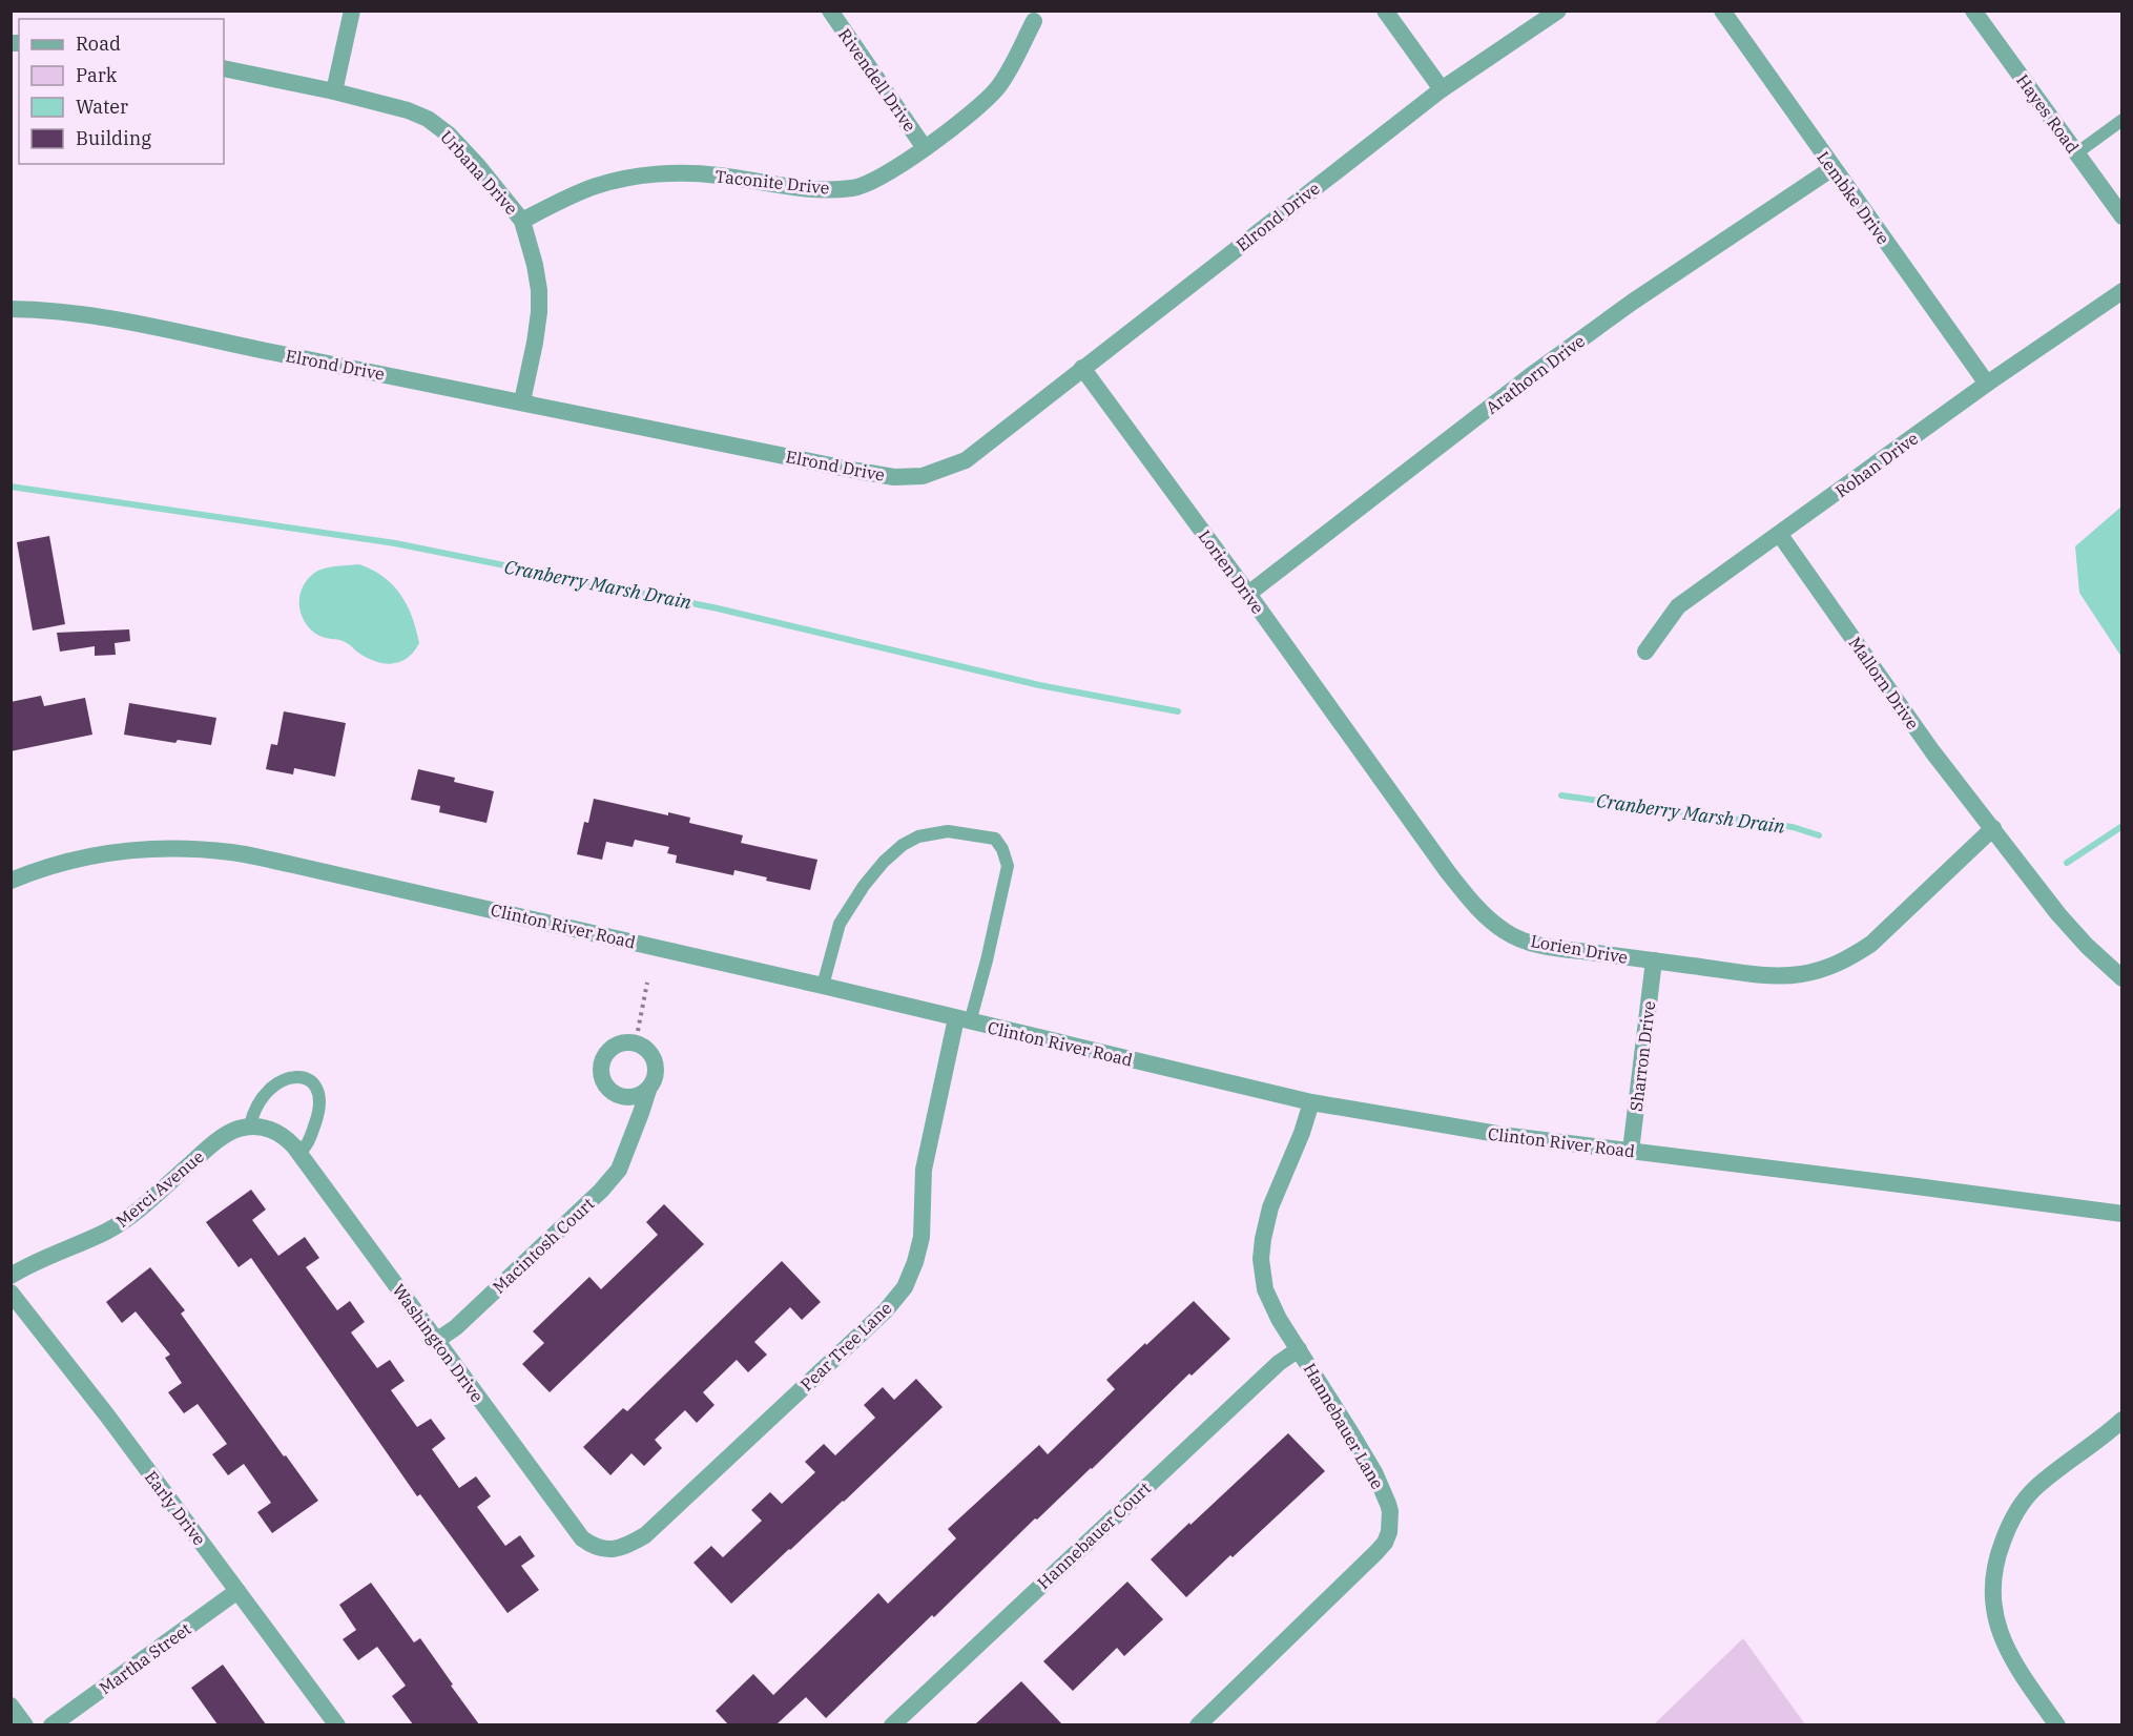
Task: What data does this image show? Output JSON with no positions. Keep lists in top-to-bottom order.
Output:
{
  "streets": {
    "street": [
      "Rivendell Drive",
      "Hayes Road",
      "Urbana Drive",
      "Taconite Drive",
      "Lembke Drive",
      "Elrond Drive",
      "Arathorn Drive",
      "Rohan Drive",
      "Lorien Drive",
      "Mallorn Drive",
      "Clinton River Road",
      "Sharron Drive",
      "Merci Avenue",
      "Macintosh Court",
      "Washington Drive",
      "Pear Tree Lane",
      "Hannebauer Lane",
      "Early Drive",
      "Hannebauer Court",
      "Martha Street"
    ]
  },
  "crossings": [
    ["Rivendell Drive", "Taconite Drive"],
    ["Urbana Drive", "Taconite Drive"],
    ["Urbana Drive", "Elrond Drive"],
    ["Lembke Drive", "Arathorn Drive"],
    ["Lembke Drive", "Rohan Drive"],
    ["Elrond Drive", "Lorien Drive"],
    ["Arathorn Drive", "Lorien Drive"],
    ["Rohan Drive", "Mallorn Drive"],
    ["Lorien Drive", "Mallorn Drive"],
    ["Lorien Drive", "Sharron Drive"],
    ["Clinton River Road", "Sharron Drive"],
    ["Clinton River Road", "Pear Tree Lane"],
    ["Clinton River Road", "Hannebauer Lane"],
    ["Merci Avenue", "Washington Drive"],
    ["Macintosh Court", "Washington Drive"],
    ["Washington Drive", "Pear Tree Lane"],
    ["Hannebauer Lane", "Hannebauer Court"],
    ["Early Drive", "Martha Street"]
  ],
  "water": ["Cranberry Marsh Drain"],
  "legend": [
    "Road",
    "Park",
    "Water",
    "Building"
  ]
}
